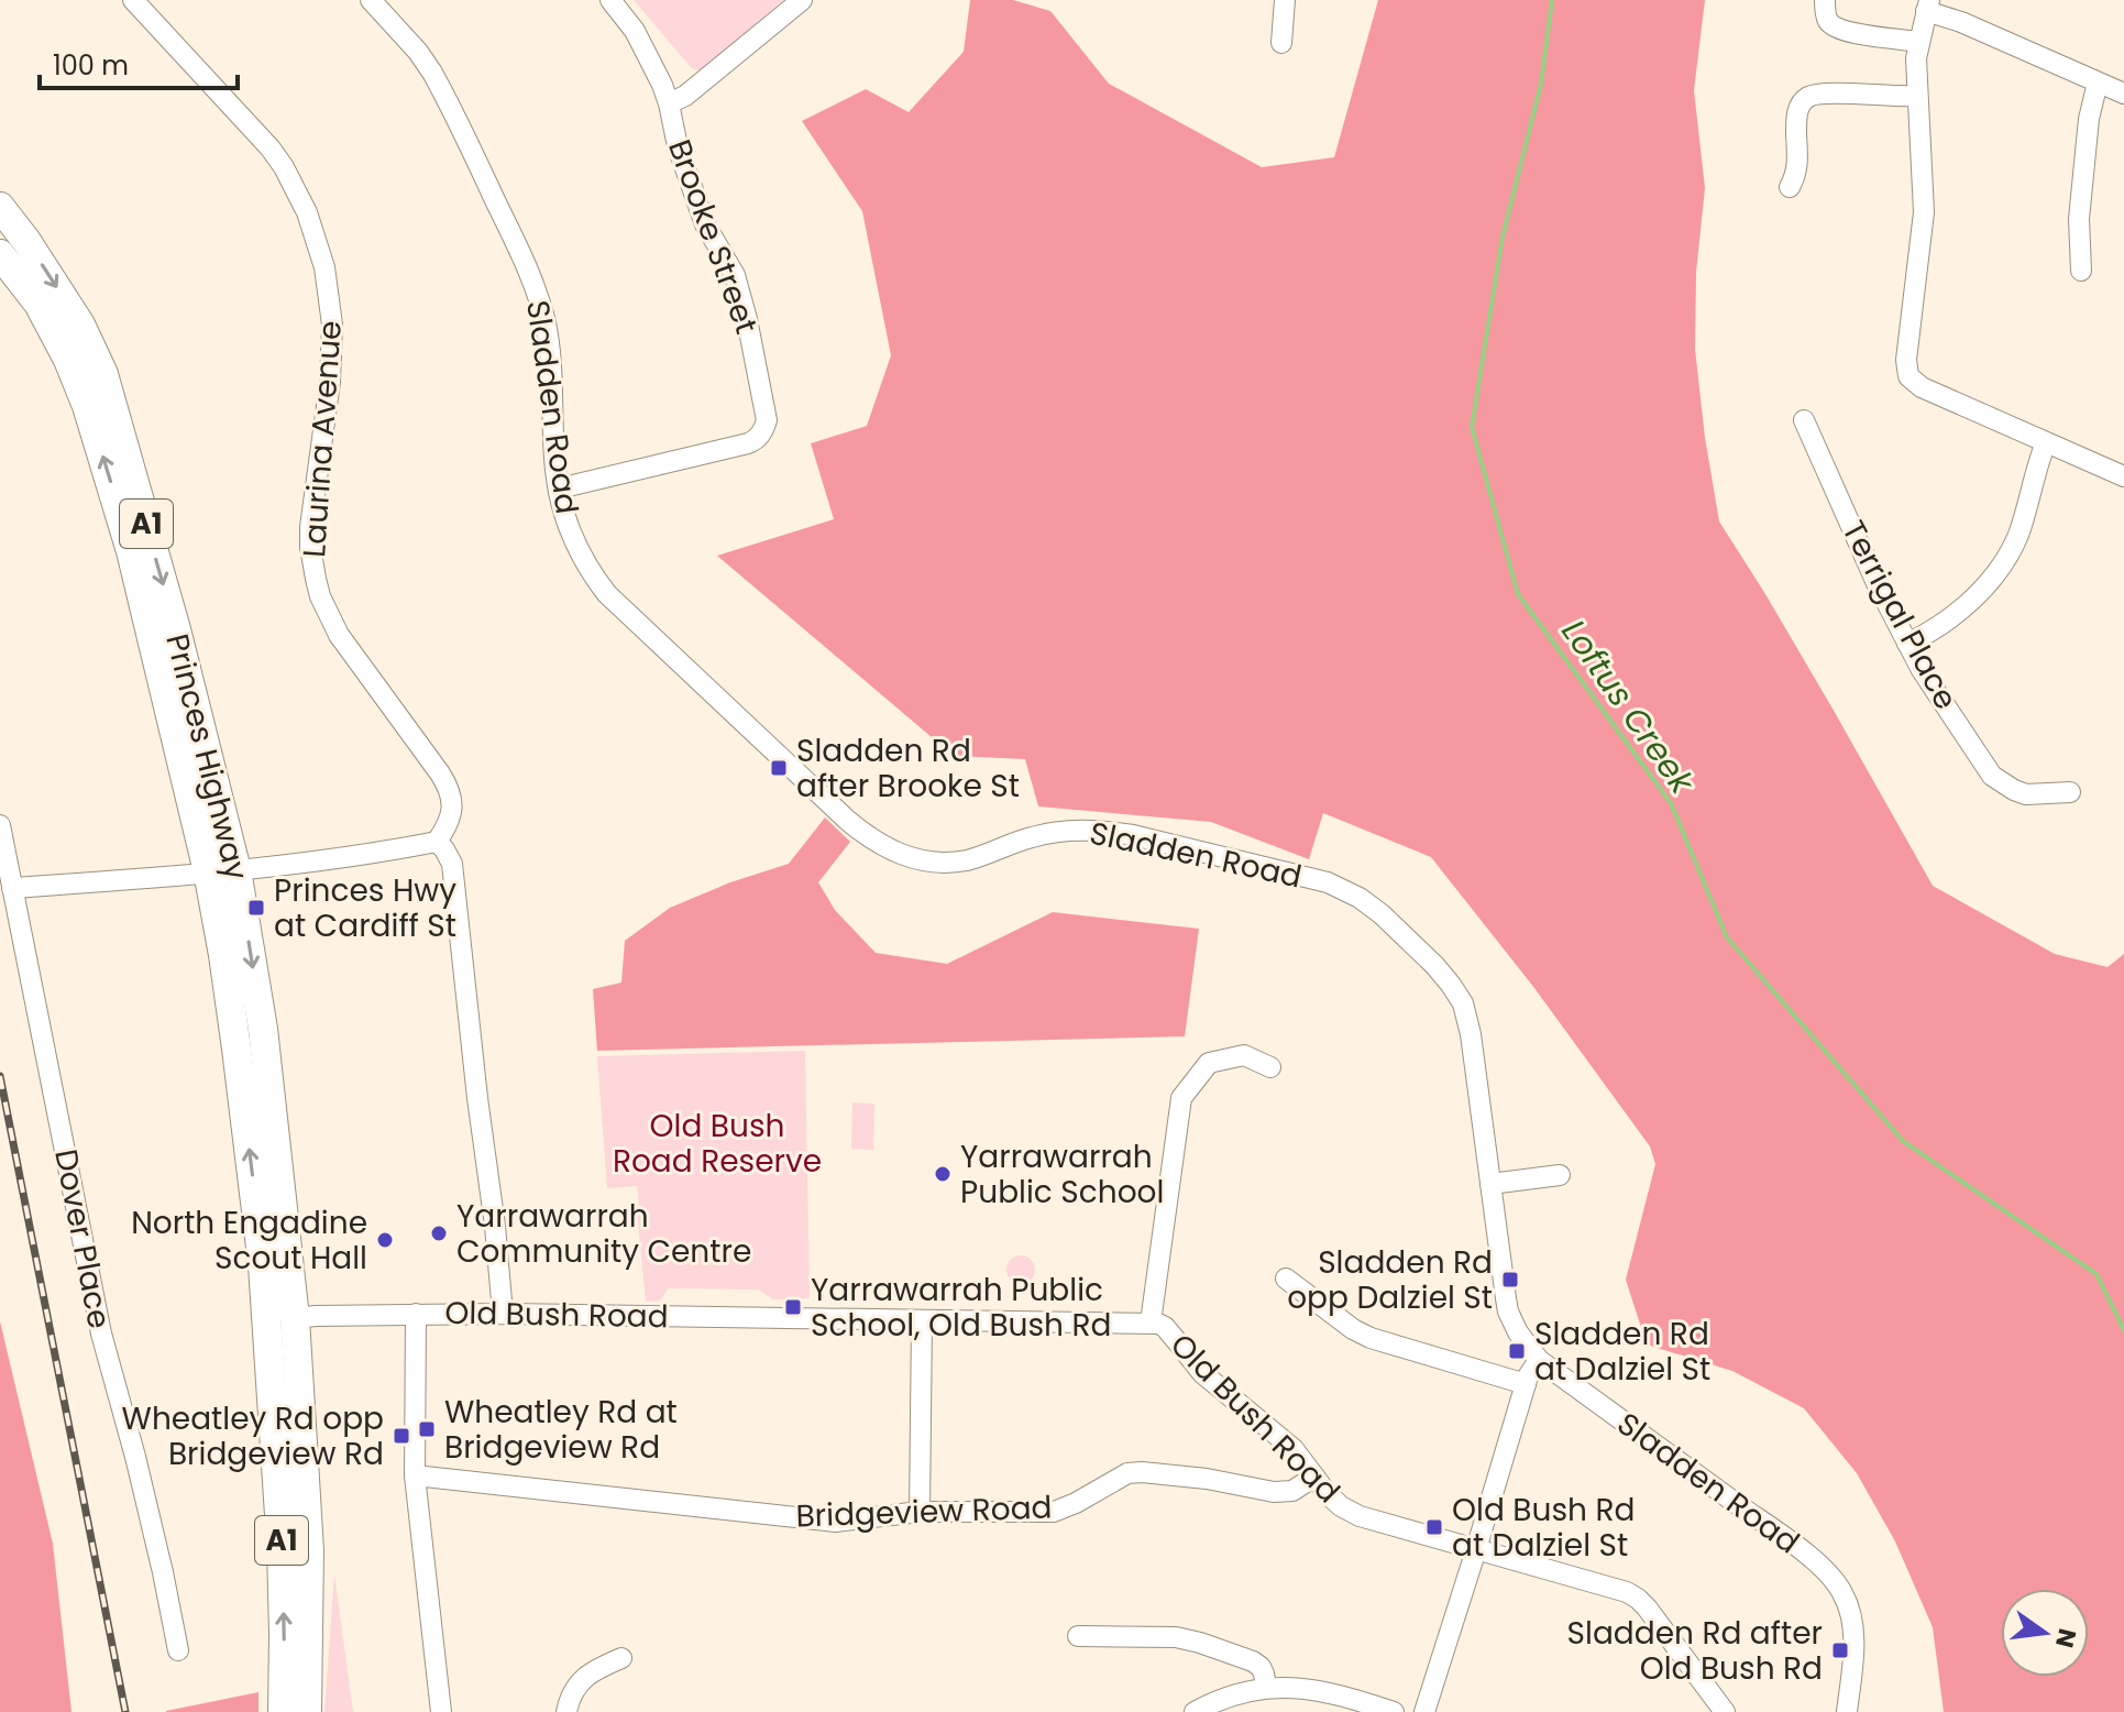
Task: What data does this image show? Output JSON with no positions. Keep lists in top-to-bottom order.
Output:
{
  "streets": {
    "highway": ["A1", "Princes Highway"],
    "street": [
      "Brooke Street",
      "Sladden Road",
      "Laurina Avenue",
      "Terrigal Place",
      "Dover Place",
      "Old Bush Road",
      "Bridgeview Road"
    ]
  },
  "crossings": [
    ["Brooke Street", "Sladden Road"],
    ["Princes Highway", "Old Bush Road"],
    ["Old Bush Road", "Bridgeview Road"]
  ],
  "water": ["Loftus Creek"],
  "parks": ["Old Bush Road Reserve"],
  "places": {
    "transit": [
      "Sladden Rd after Brooke St",
      "Princes Hwy at Cardiff St",
      "Sladden Rd opp Dalziel St",
      "Yarrawarrah Public School, Old Bush Rd",
      "Sladden Rd at Dalziel St",
      "Wheatley Rd at Bridgeview Rd",
      "Wheatley Rd opp Bridgeview Rd",
      "Old Bush Rd at Dalziel St",
      "Sladden Rd after Old Bush Rd"
    ],
    "other": ["Yarrawarrah Public School", "Yarrawarrah Community Centre", "North Engadine Scout Hall"]
  },
  "scale_bar": "100 m",
  "north": "right"
}
